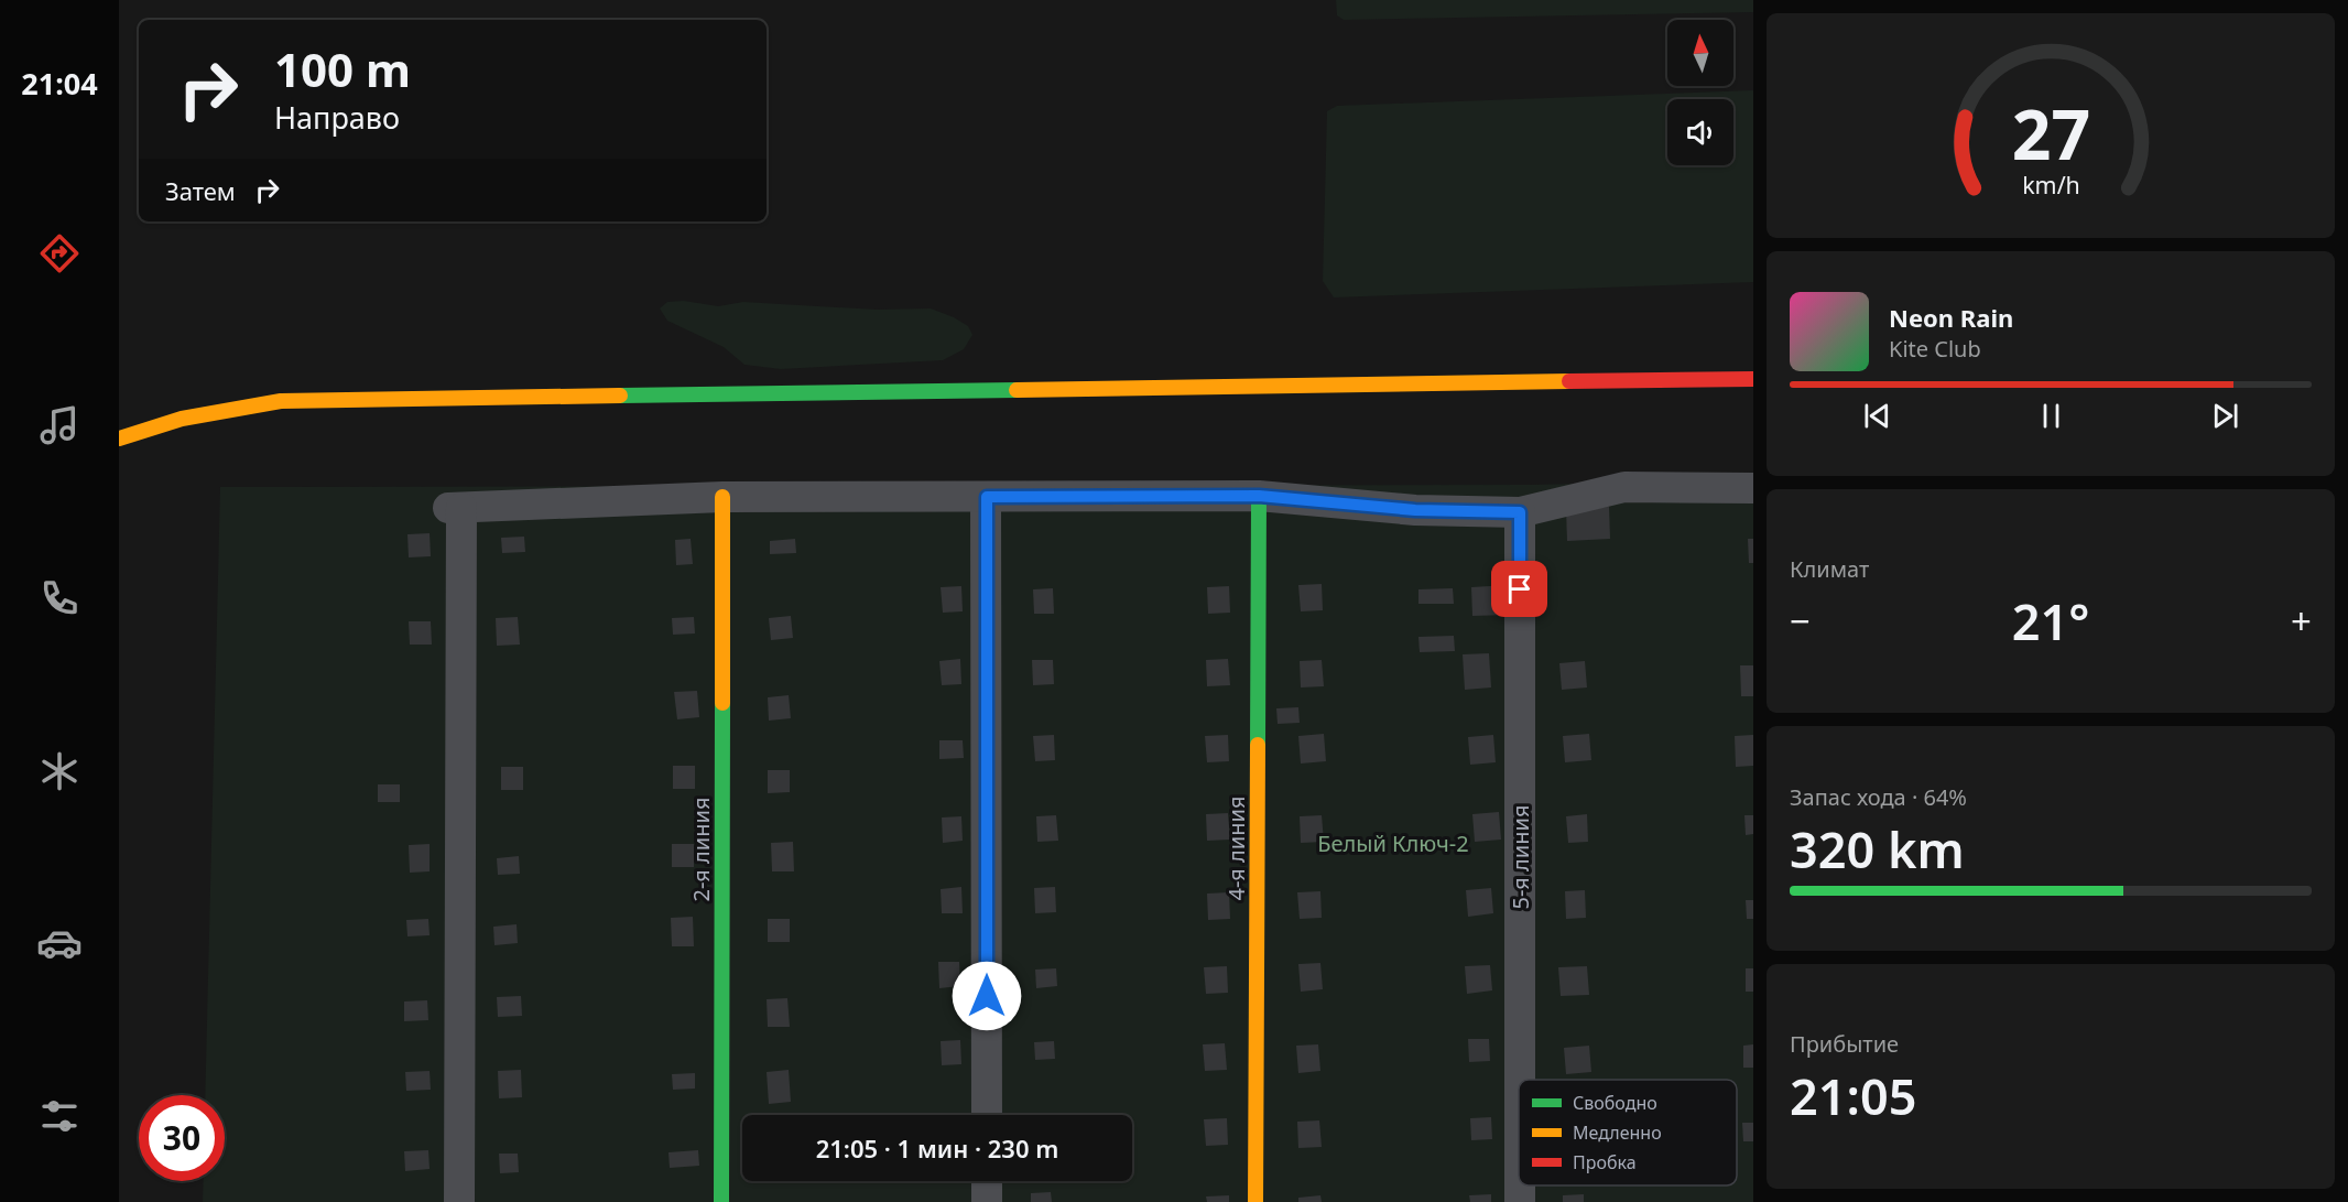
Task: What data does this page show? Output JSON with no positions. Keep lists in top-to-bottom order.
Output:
{
  "streets": {
    "street": ["4-я линия", "2-я линия", "5-я линия"]
  },
  "parks": ["Белый Ключ-2"],
  "legend": ["Свободно", "Медленно", "Пробка"],
  "north": "top",
  "page": {
    "tabs": "21:04",
    "turn": ["100 m", "Направо"],
    "then": "Затем",
    "song": ["Neon Rain", "Kite Club"],
    "tile": [
      "Климат",
      ["Запас хода · 64%", "320 km"],
      ["Прибытие", "21:05"]
    ],
    "heat": ["−", "21°", "+"],
    "limit": "30",
    "trip": "21:05 · 1 мин · 230 m",
    "gauge": ["27", "km/h"]
  }
}
